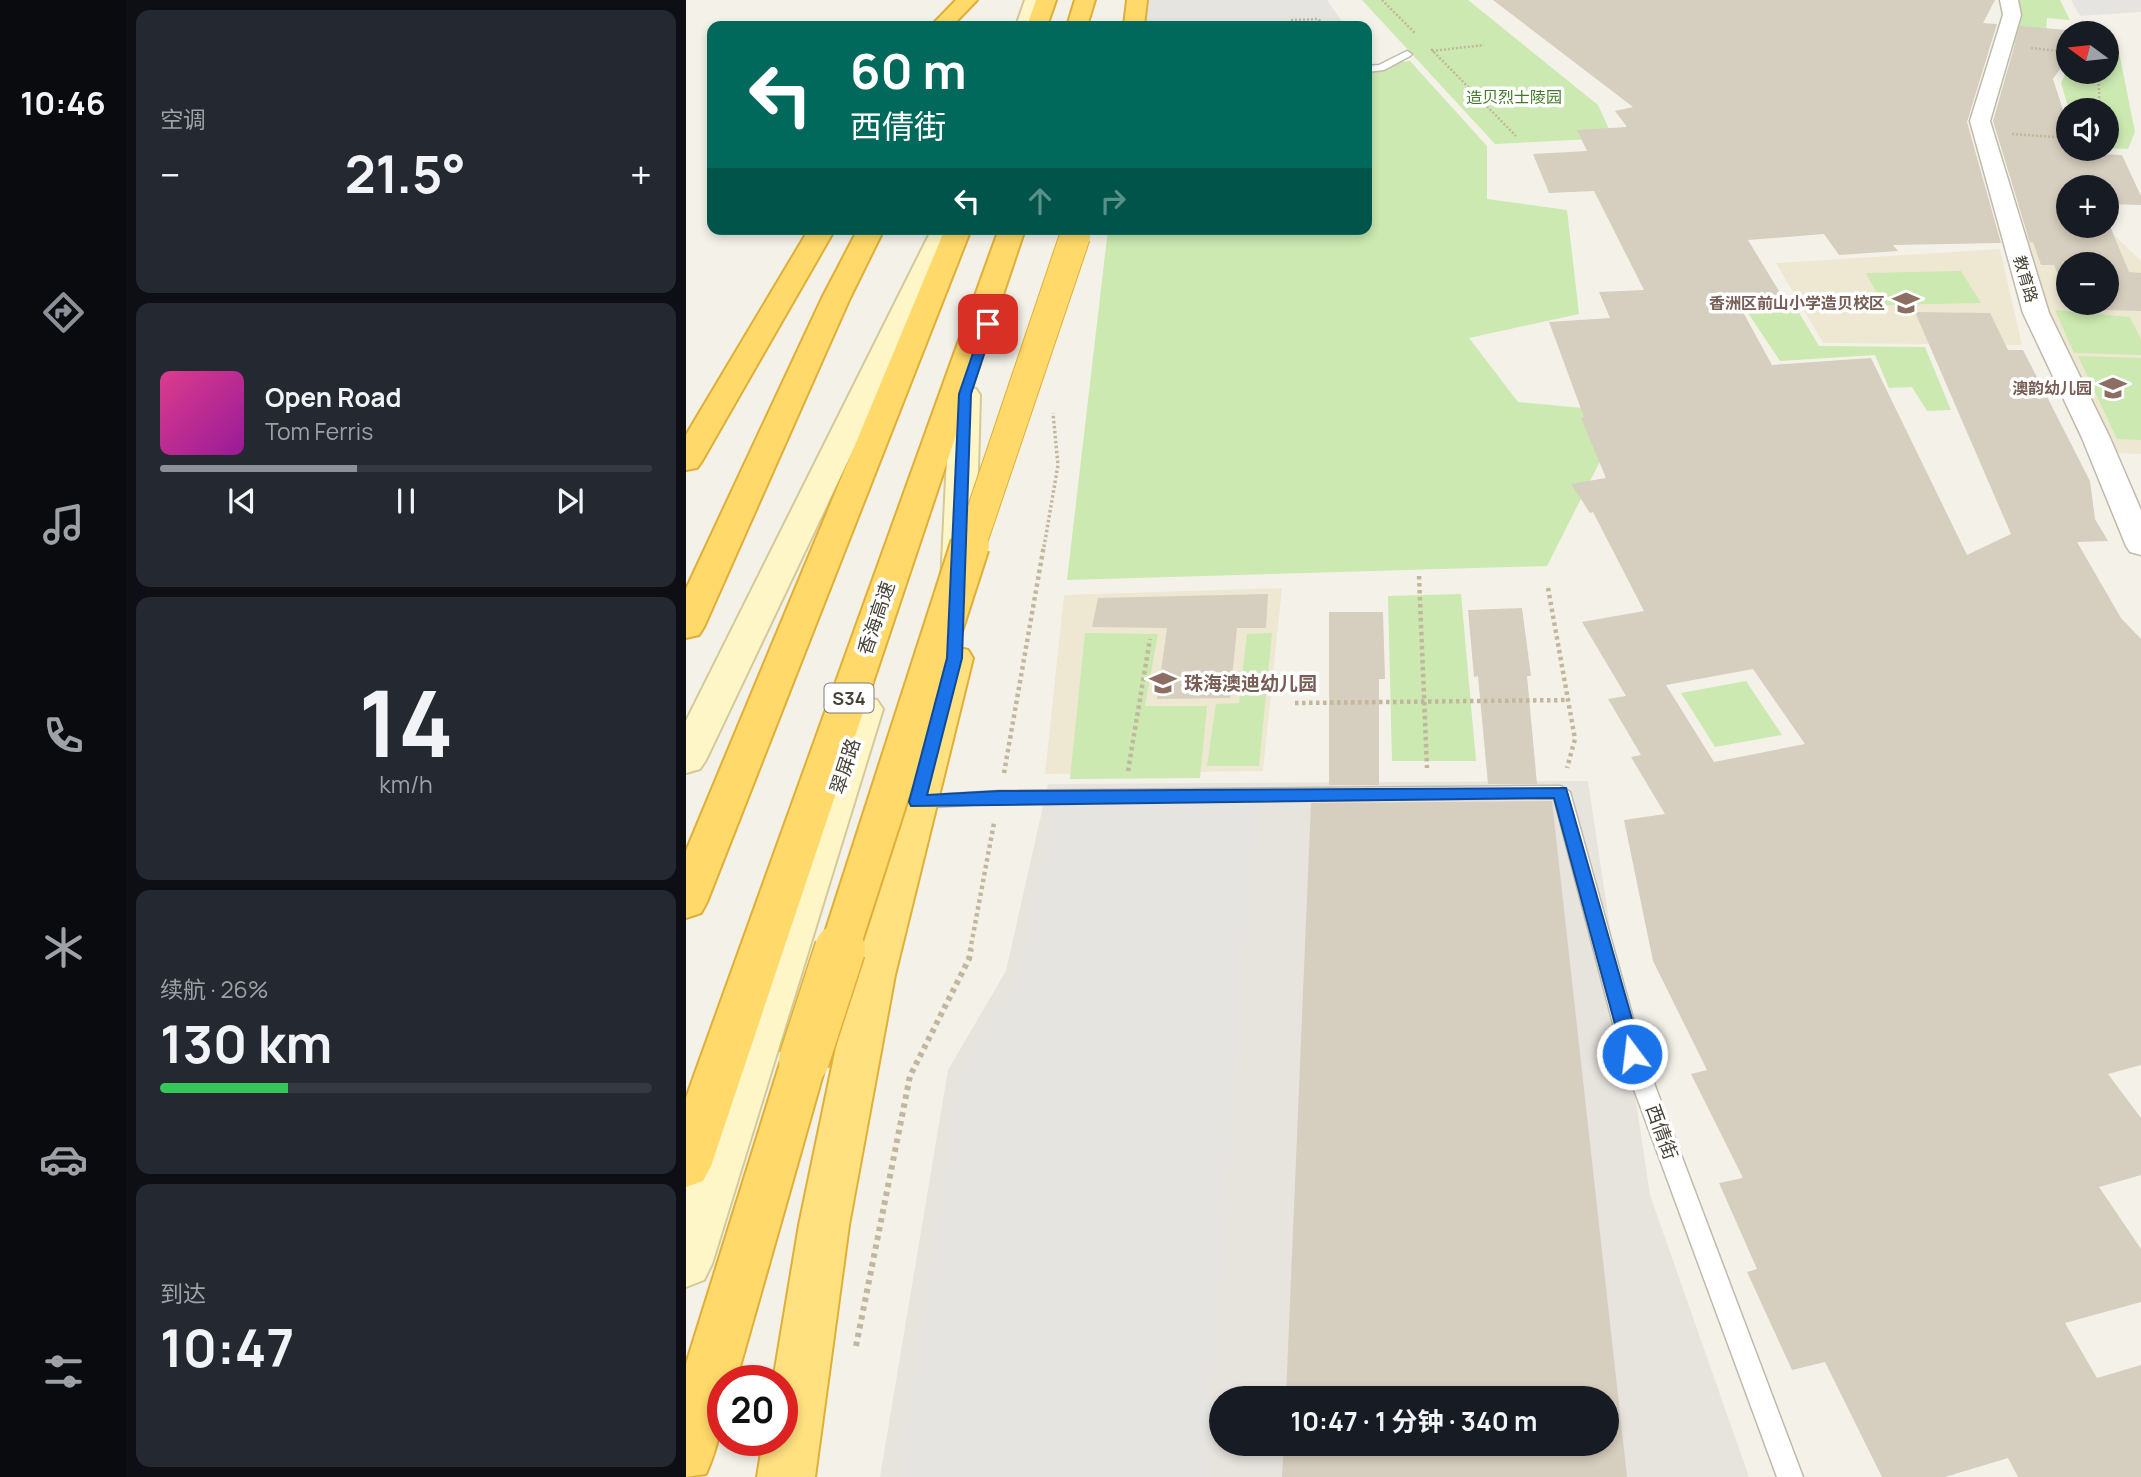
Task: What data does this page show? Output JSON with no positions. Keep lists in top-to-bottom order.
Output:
{
  "streets": {
    "highway": ["香海高速", "S34"],
    "main road": ["翠屏路"],
    "street": ["教育路"],
    "lane": ["西倩街"]
  },
  "parks": ["造贝烈士陵园"],
  "places": {
    "school or university": ["香洲区前山小学造贝校区", "澳韵幼儿园", "珠海澳迪幼儿园"]
  },
  "north": "left",
  "page": {
    "tabs": "10:46",
    "tile": [
      "空调",
      ["14", "km/h"],
      ["续航 · 26%", "130 km"],
      ["到达", "10:47"]
    ],
    "map_buttons": ["+", "−"],
    "turn": ["60 m", "西倩街"],
    "heat": ["−", "21.5°", "+"],
    "song": ["Open Road", "Tom Ferris"],
    "limit": "20",
    "trip": "10:47 · 1 分钟 · 340 m"
  }
}
